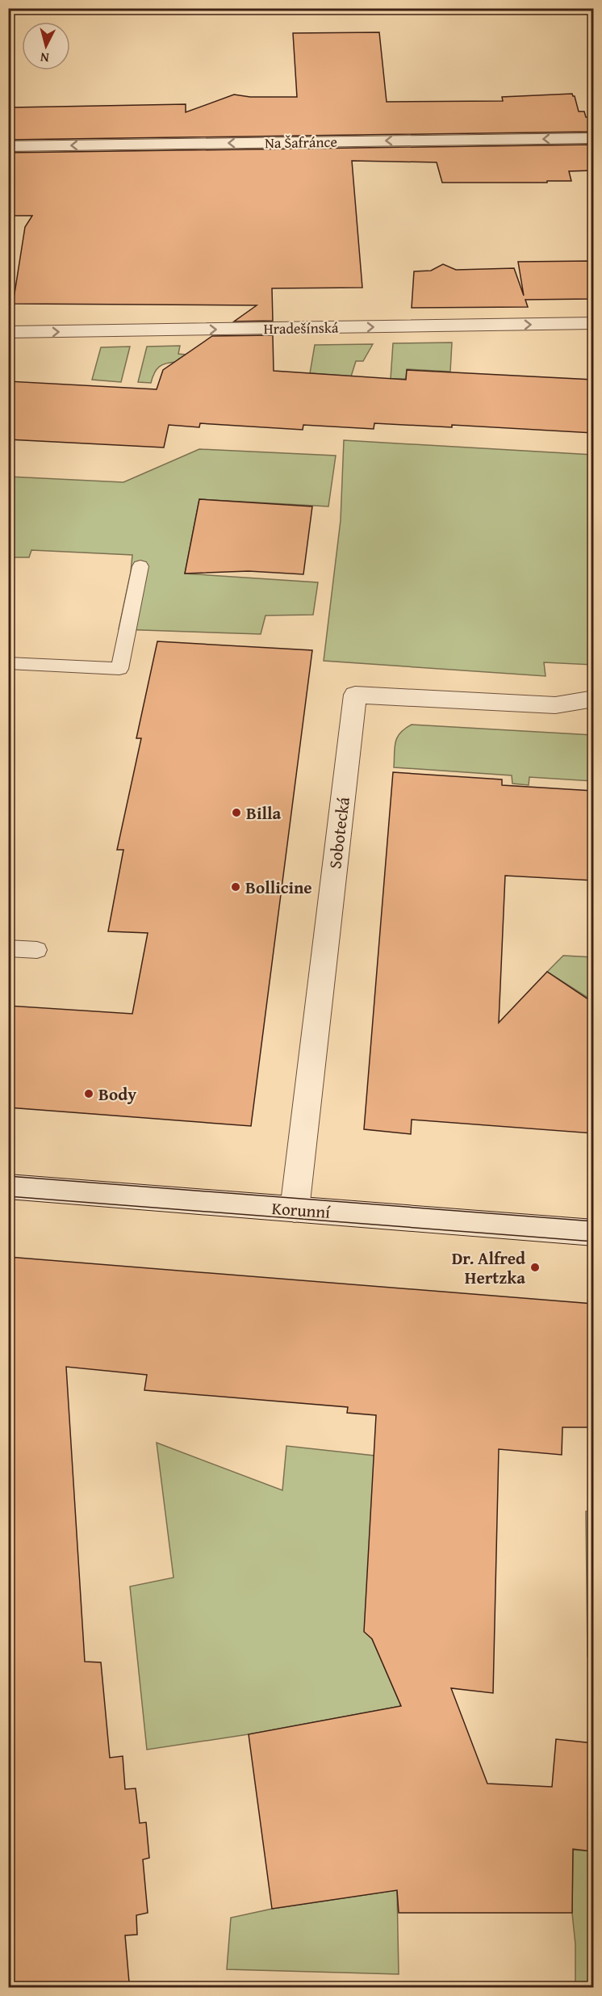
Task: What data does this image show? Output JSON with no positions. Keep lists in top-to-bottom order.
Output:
{
  "streets": {
    "street": [
      "Na Šafránce",
      "Hradešínská",
      "Sobotecká",
      "Korunní"
    ]
  },
  "crossings": [
    ["Sobotecká", "Korunní"]
  ],
  "one_way": ["Na Šafránce", "Hradešínská"],
  "places": [
    "Billa",
    "Bollicine",
    "Body",
    "Dr. Alfred Hertzka"
  ],
  "north": "bottom"
}
